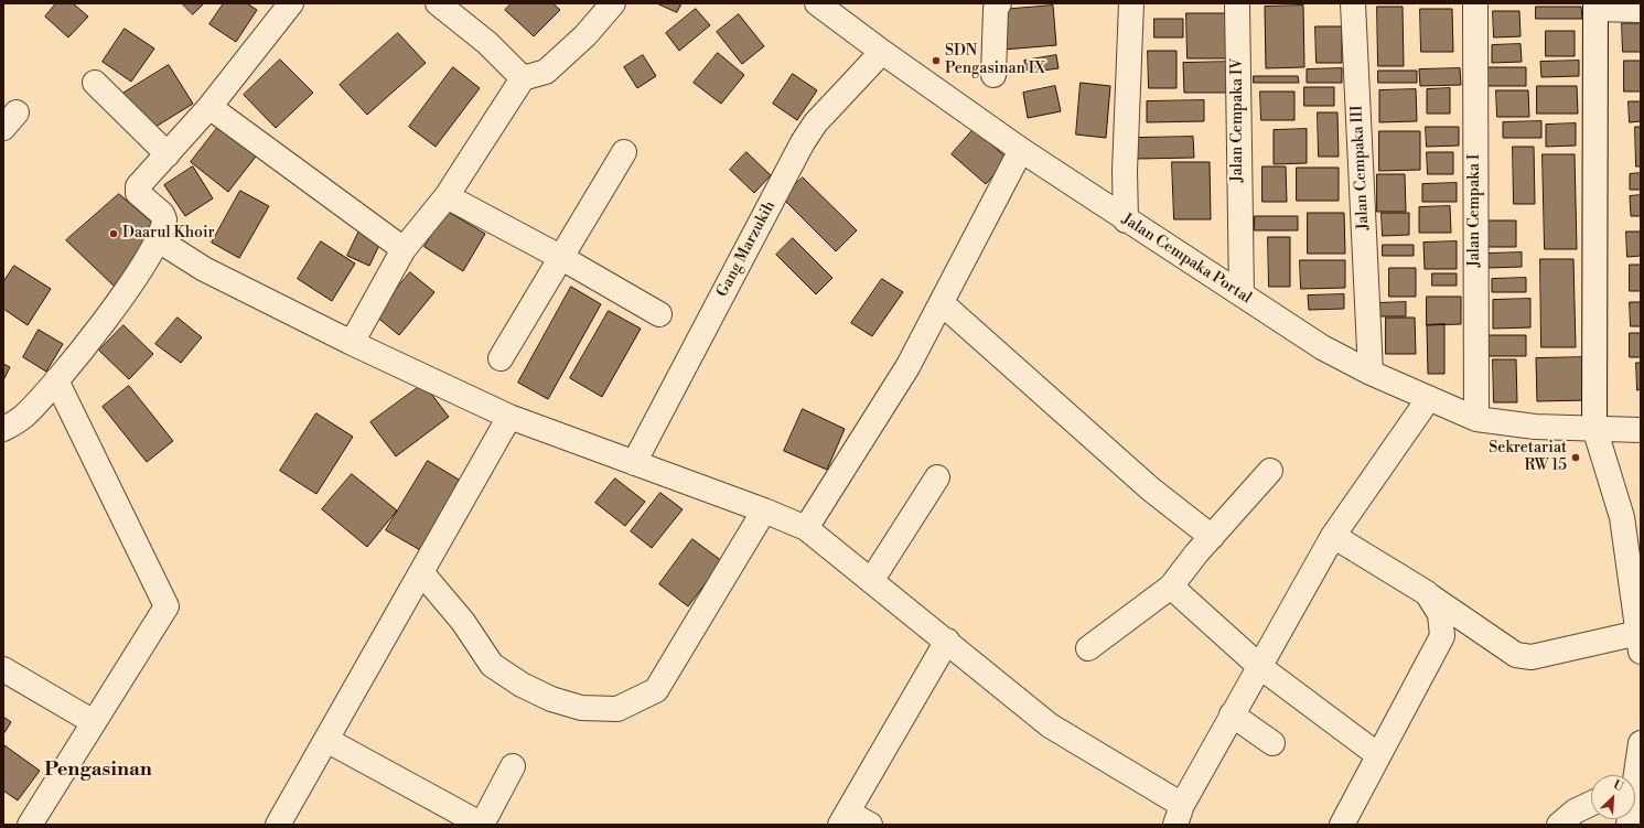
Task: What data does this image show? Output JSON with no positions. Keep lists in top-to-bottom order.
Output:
{
  "streets": {
    "street": [
      "Jalan Cempaka IV",
      "Jalan Cempaka III",
      "Jalan Cempaka I",
      "Gang Marzukih",
      "Jalan Cempaka Portal"
    ]
  },
  "crossings": [
    ["Jalan Cempaka IV", "Jalan Cempaka Portal"],
    ["Jalan Cempaka III", "Jalan Cempaka Portal"],
    ["Jalan Cempaka I", "Jalan Cempaka Portal"],
    ["Gang Marzukih", "Jalan Cempaka Portal"]
  ],
  "districts": ["Pengasinan"],
  "places": ["SDN Pengasinan IX", "Daarul Khoir", "Sekretariat RW 15"],
  "north": "top right"
}
